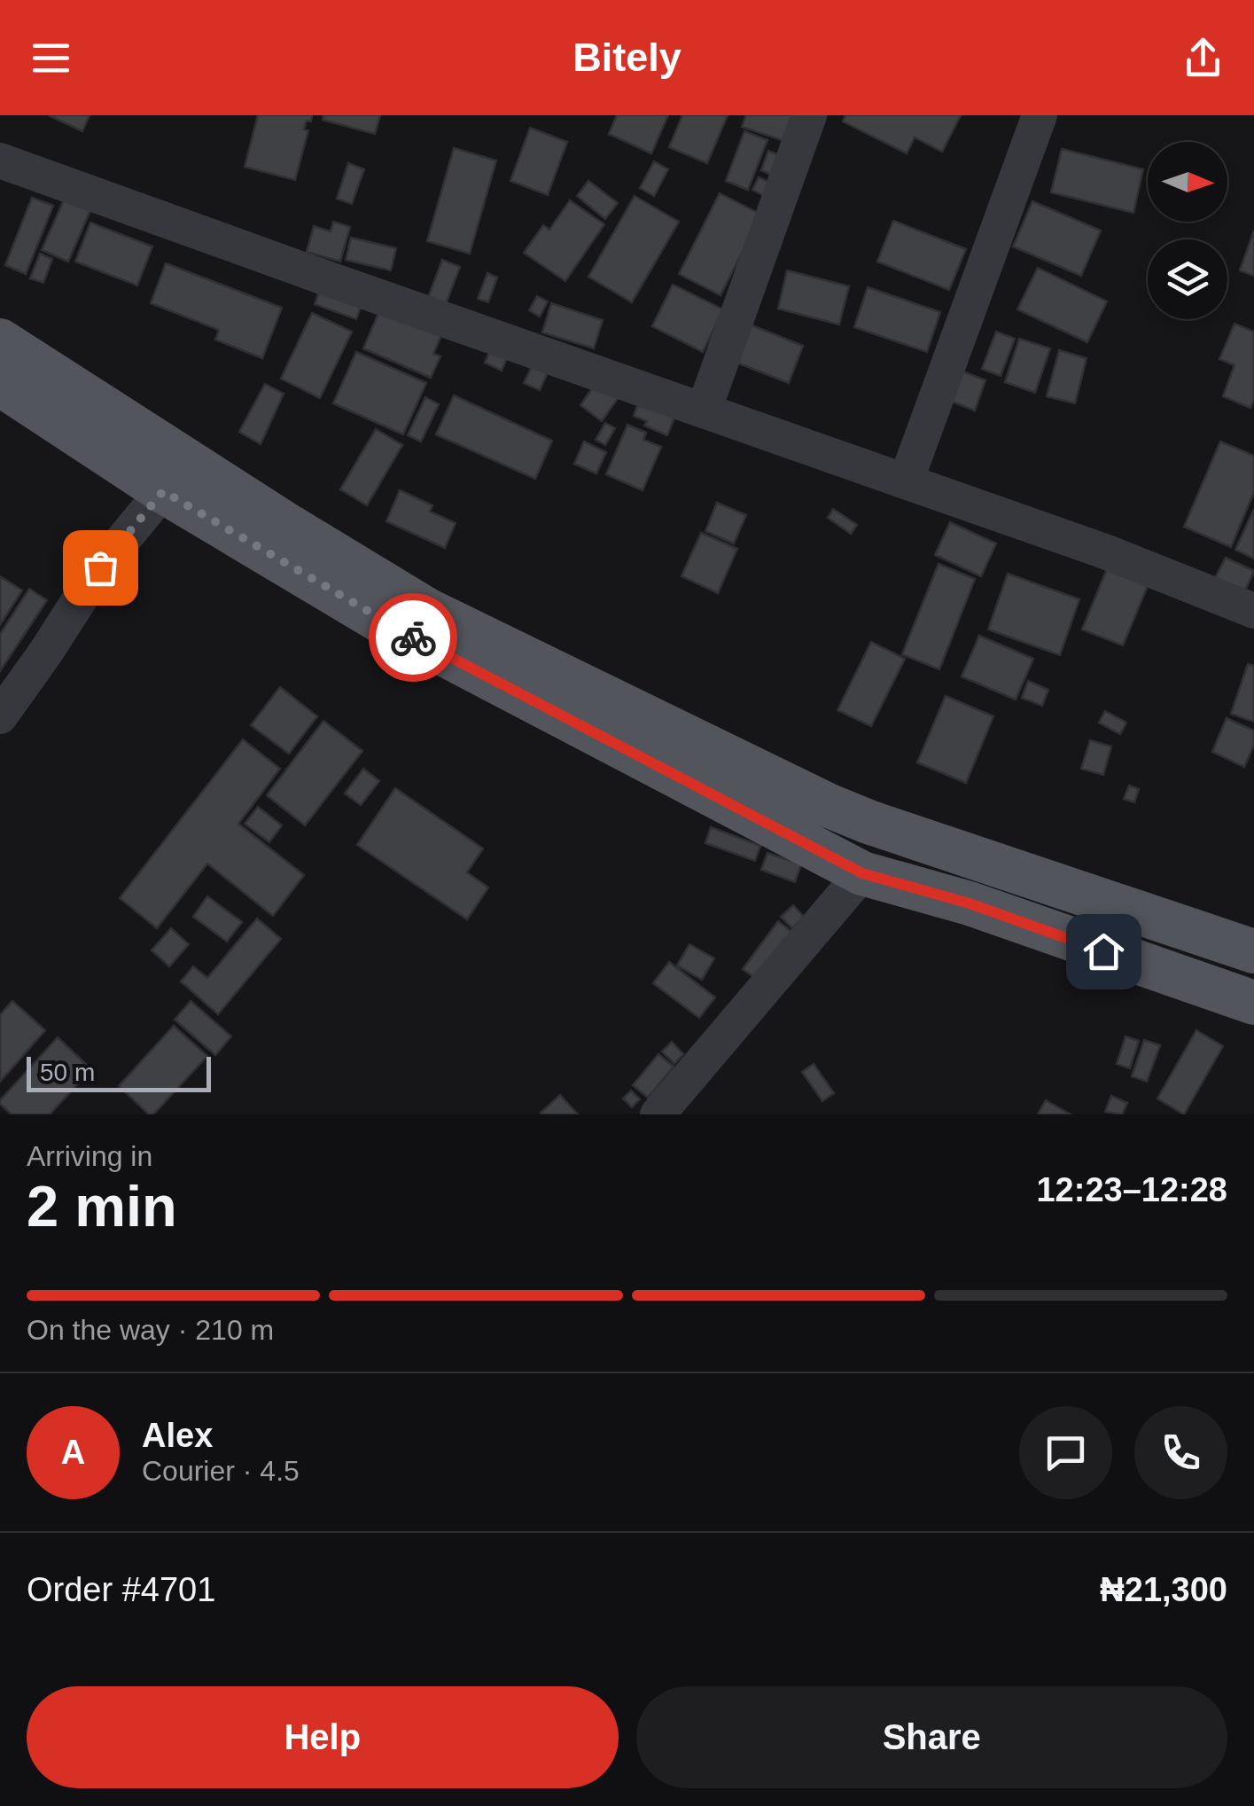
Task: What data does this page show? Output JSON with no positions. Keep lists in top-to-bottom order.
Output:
{
  "scale_bar": "50 m",
  "north": "right",
  "page": {
    "header": "Bitely",
    "scale": "50 m",
    "heading": ["2 min", "Arriving in", "12:23–12:28"],
    "panel": [
      "Alex",
      "Courier · 4.5",
      "Order #4701",
      "₦21,300"
    ],
    "bar": "On the way · 210 m",
    "round": "A",
    "buttons": ["Help", "Share"]
  }
}
